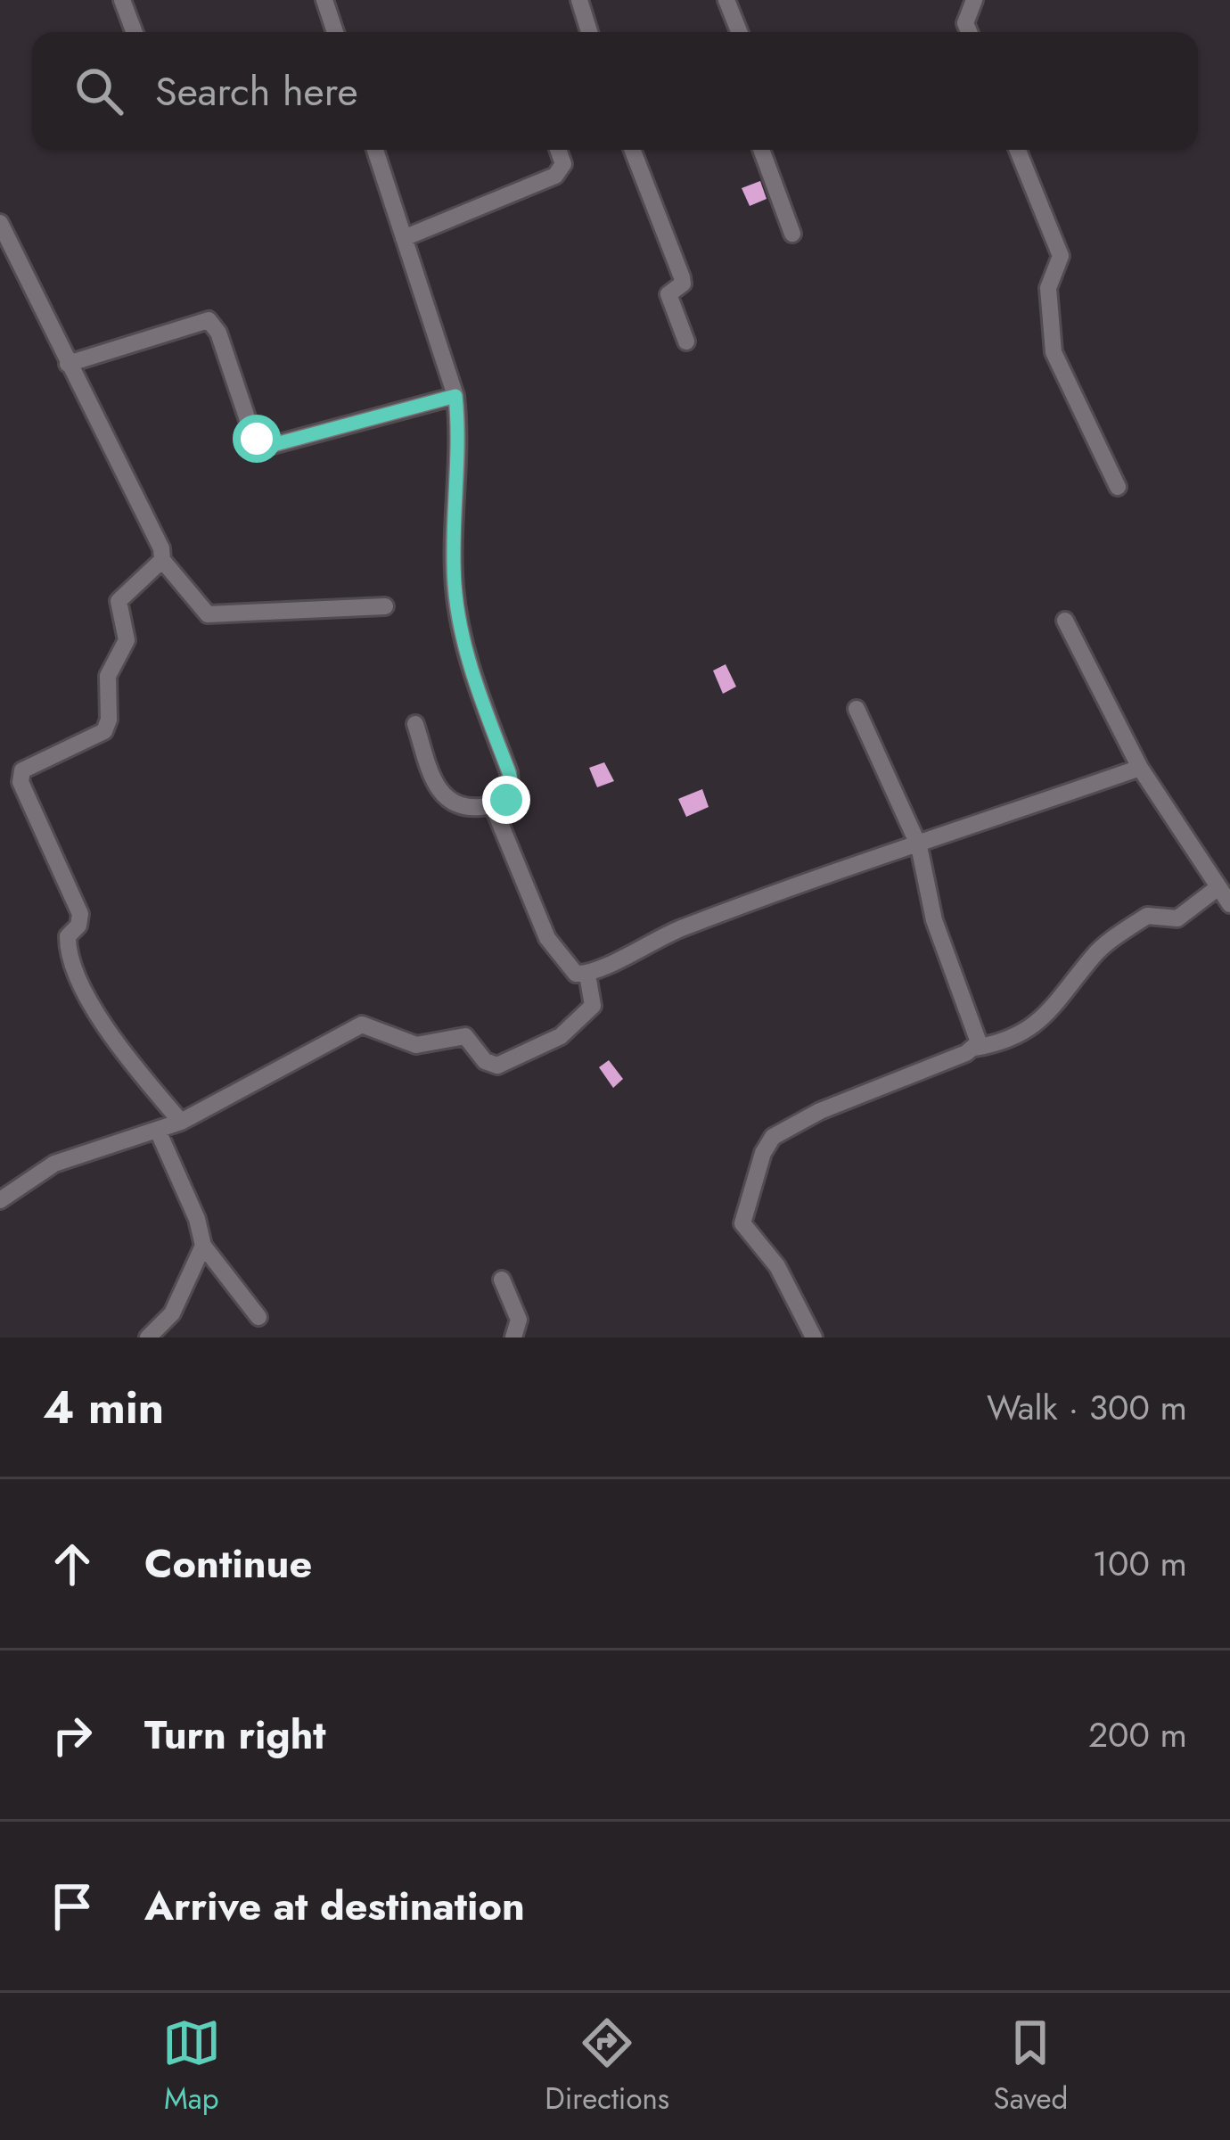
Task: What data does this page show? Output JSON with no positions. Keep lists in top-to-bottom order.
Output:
{
  "page": {
    "search": "Search here",
    "heading": ["4 min", "Walk · 300 m"],
    "list": [
      ["Continue", "100 m"],
      ["Turn right", "200 m"],
      "Arrive at destination"
    ],
    "nav": ["Map", "Directions", "Saved"]
  }
}
